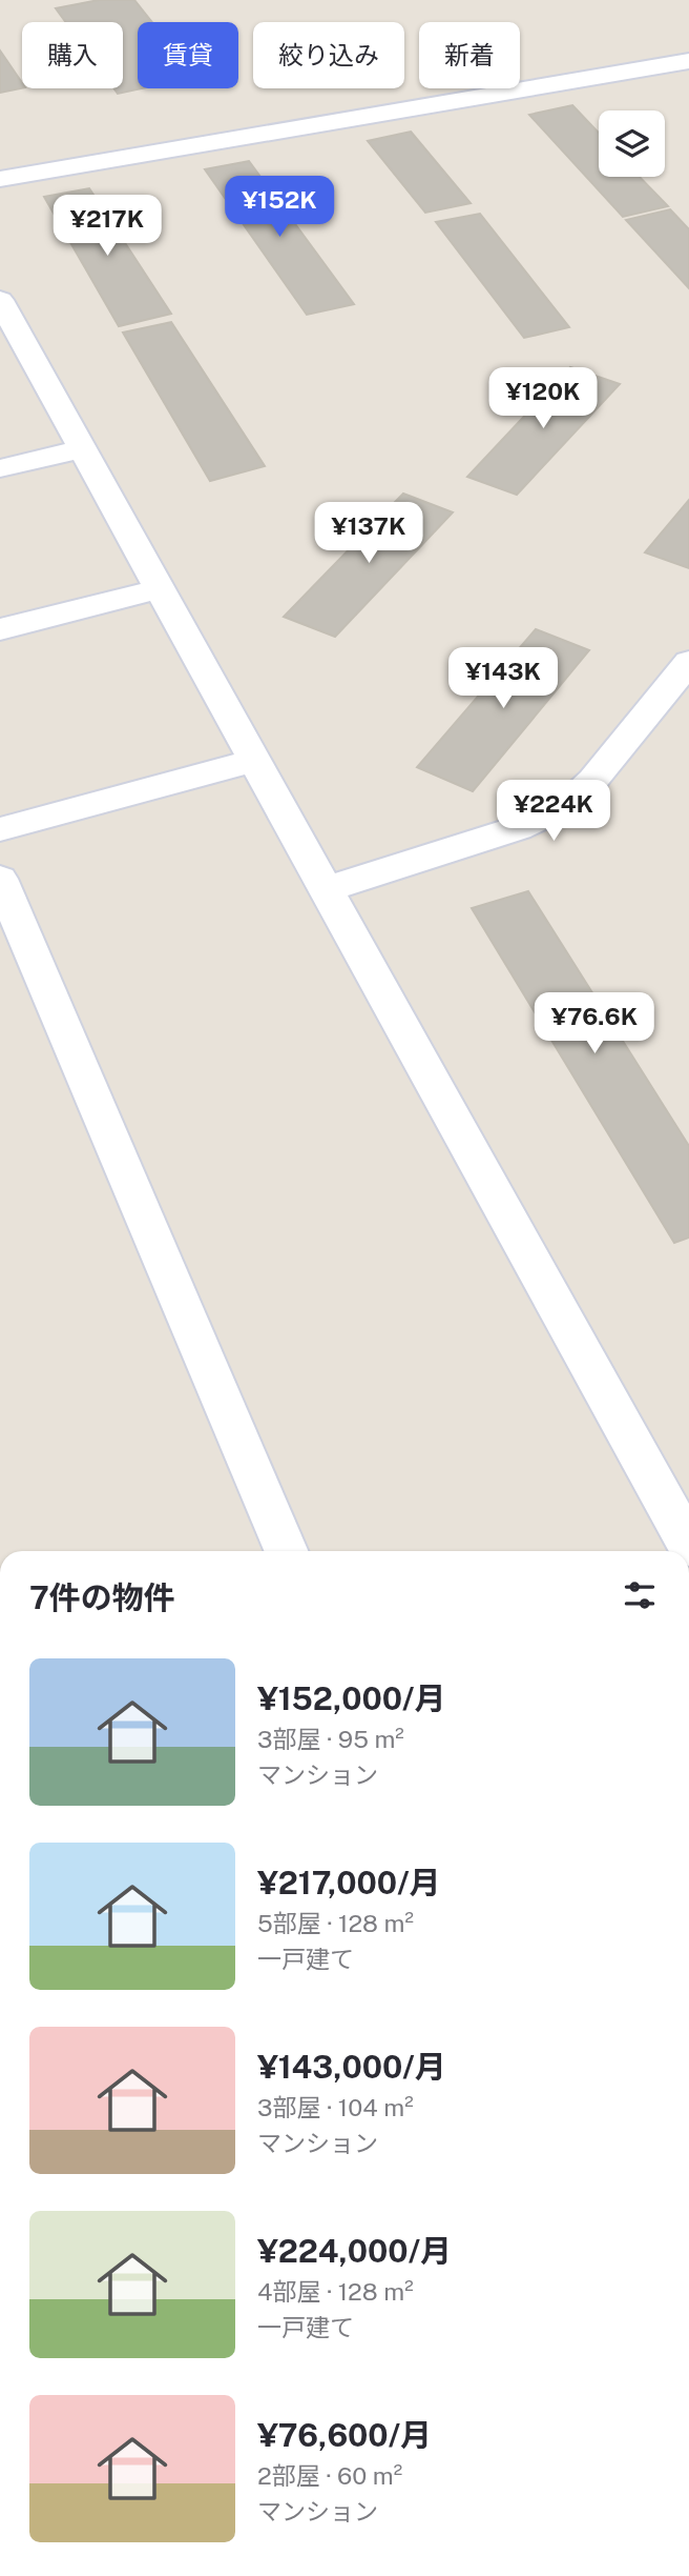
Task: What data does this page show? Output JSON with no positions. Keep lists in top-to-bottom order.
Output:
{
  "page": {
    "chip": [
      "購入",
      "賃貸",
      "絞り込み",
      "新着"
    ],
    "price": [
      "¥152K",
      "¥217K",
      "¥120K",
      "¥137K",
      "¥143K",
      "¥224K",
      "¥76.6K"
    ],
    "heading": "7件の物件",
    "list": [
      {
        "name": "¥152,000/月",
        "note": "3部屋 · 95 m² · マンション"
      },
      {
        "name": "¥217,000/月",
        "note": "5部屋 · 128 m² · 一戸建て"
      },
      {
        "name": "¥143,000/月",
        "note": "3部屋 · 104 m² · マンション"
      },
      {
        "name": "¥224,000/月",
        "note": "4部屋 · 128 m² · 一戸建て"
      },
      {
        "name": "¥76,600/月",
        "note": "2部屋 · 60 m² · マンション"
      }
    ]
  }
}
